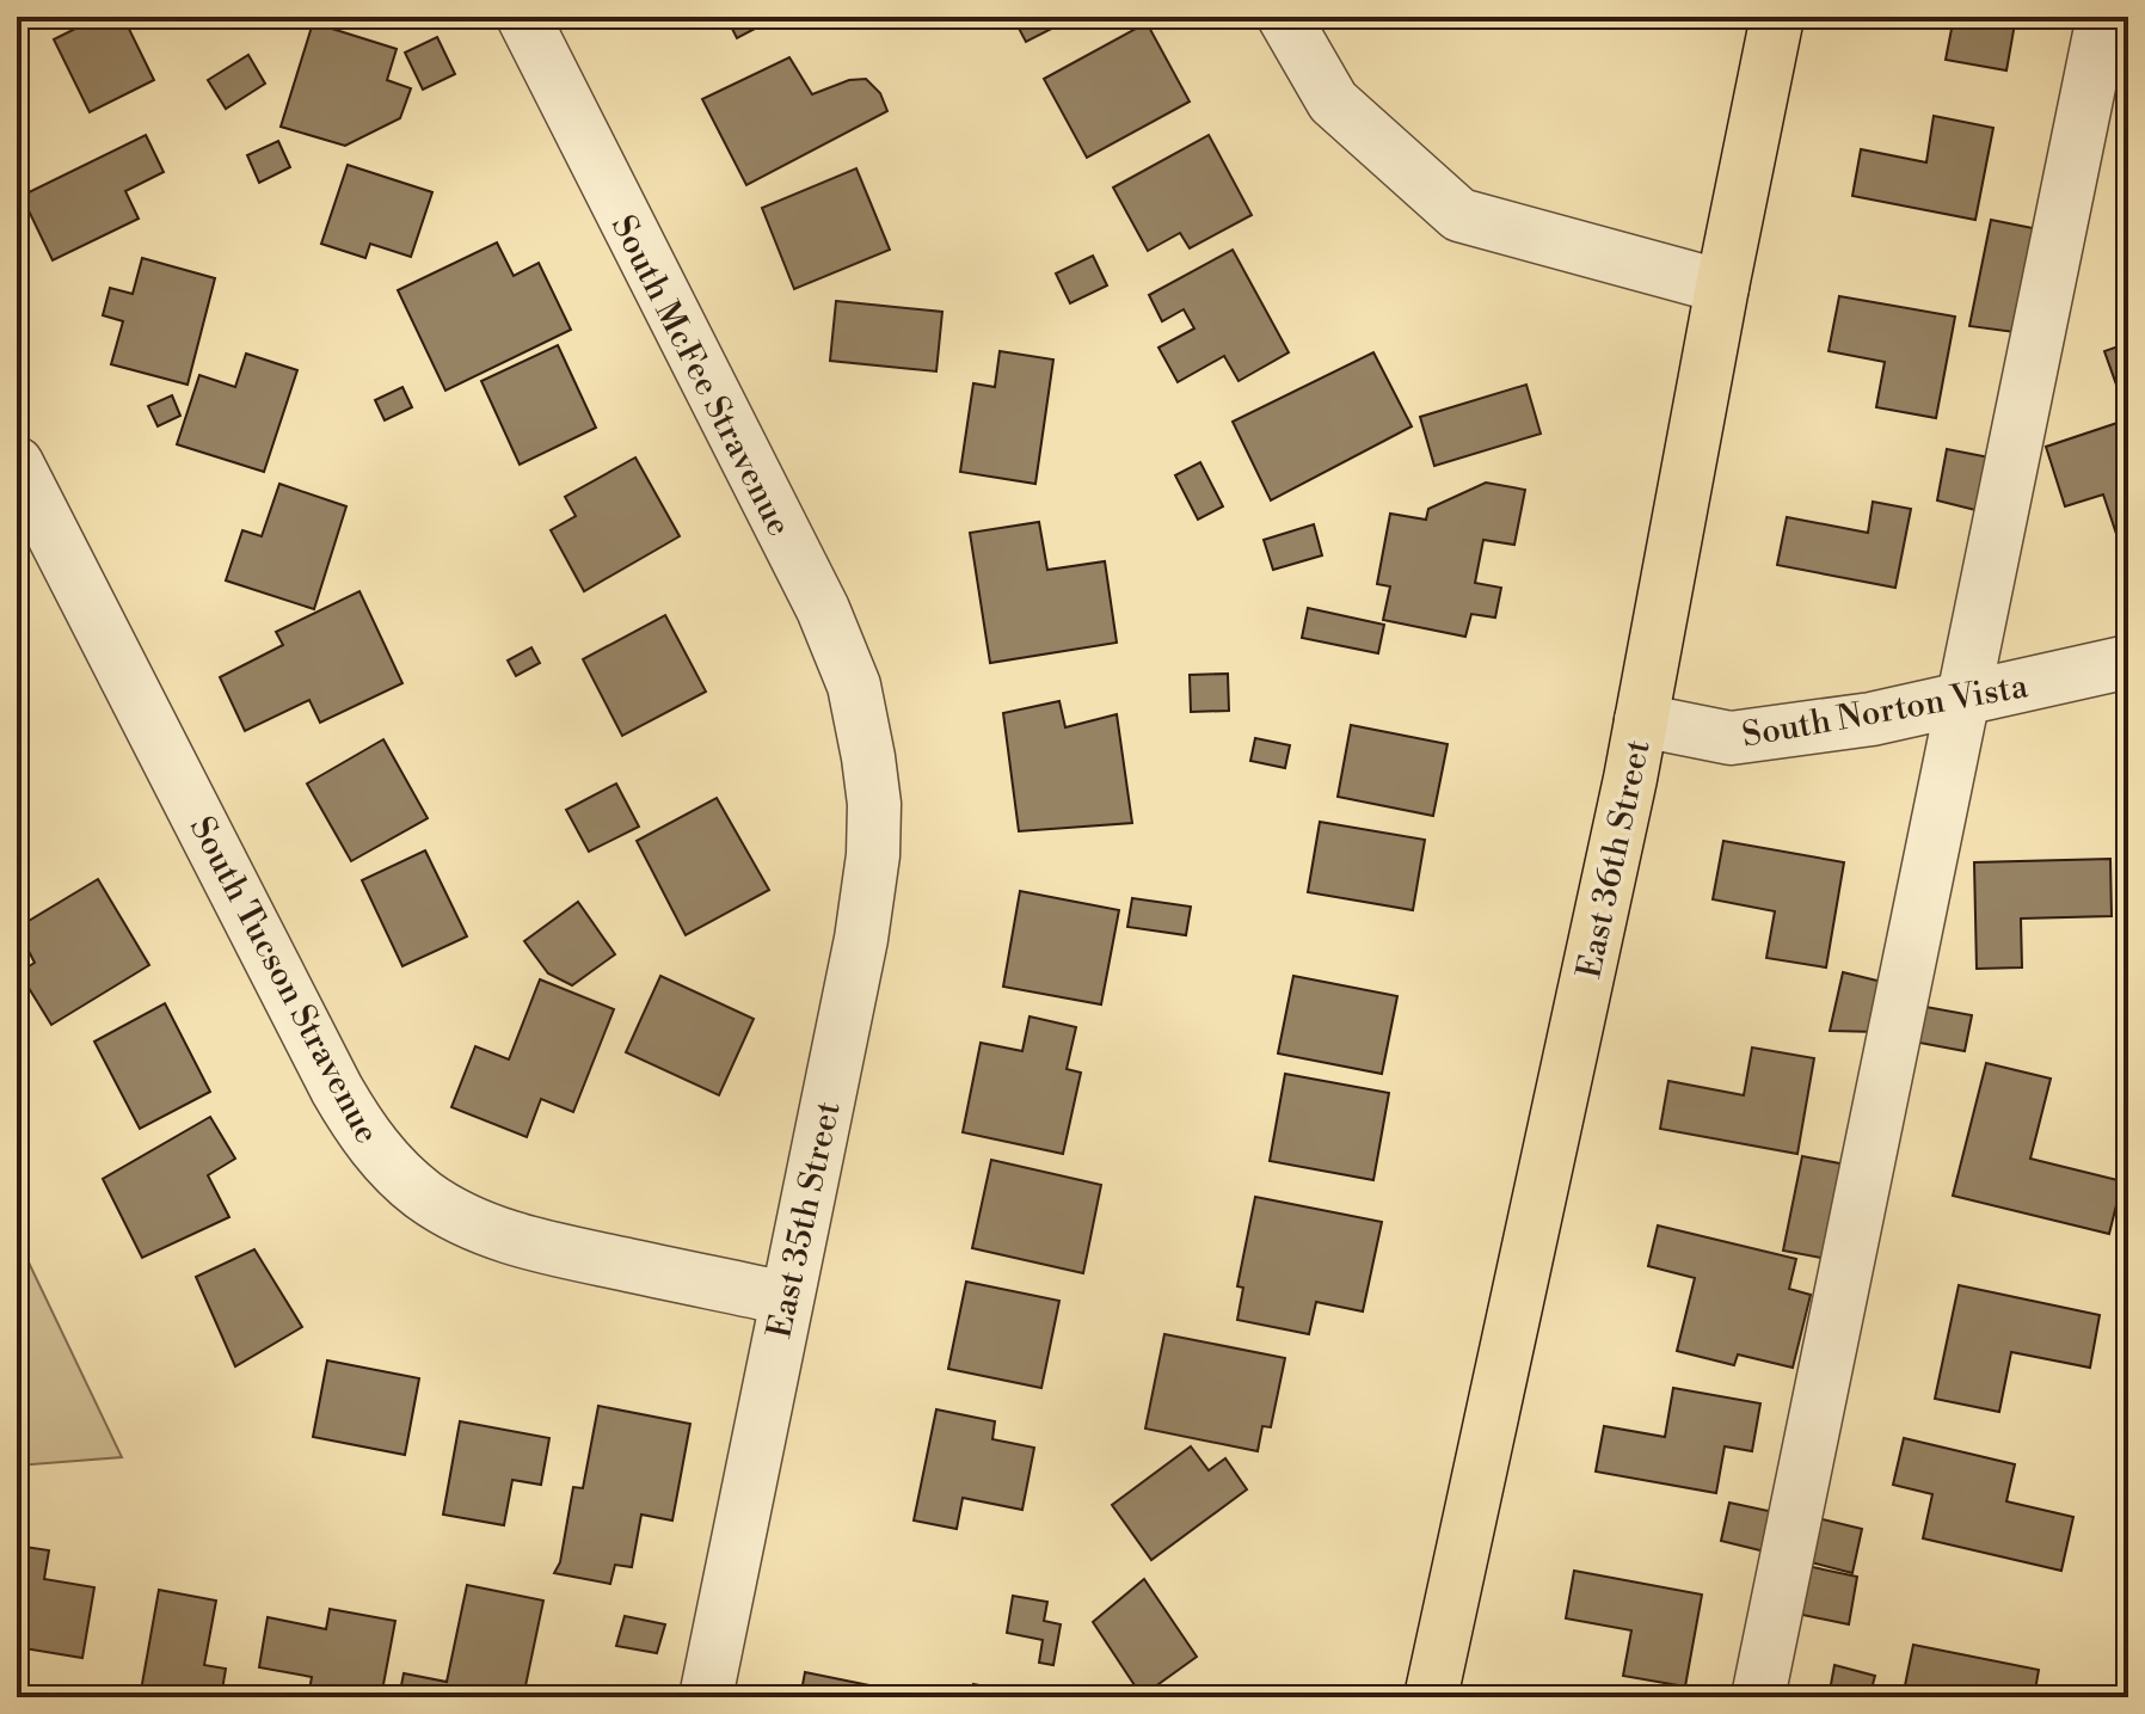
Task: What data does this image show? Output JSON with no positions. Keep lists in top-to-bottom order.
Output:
{
  "streets": {
    "main road": ["East 36th Street"],
    "street": [
      "South McFee Stravenue",
      "South Norton Vista",
      "South Tucson Stravenue",
      "East 35th Street"
    ]
  },
  "crossings": [
    ["South McFee Stravenue", "East 35th Street"],
    ["South Norton Vista", "East 36th Street"],
    ["South Tucson Stravenue", "East 35th Street"]
  ]
}
